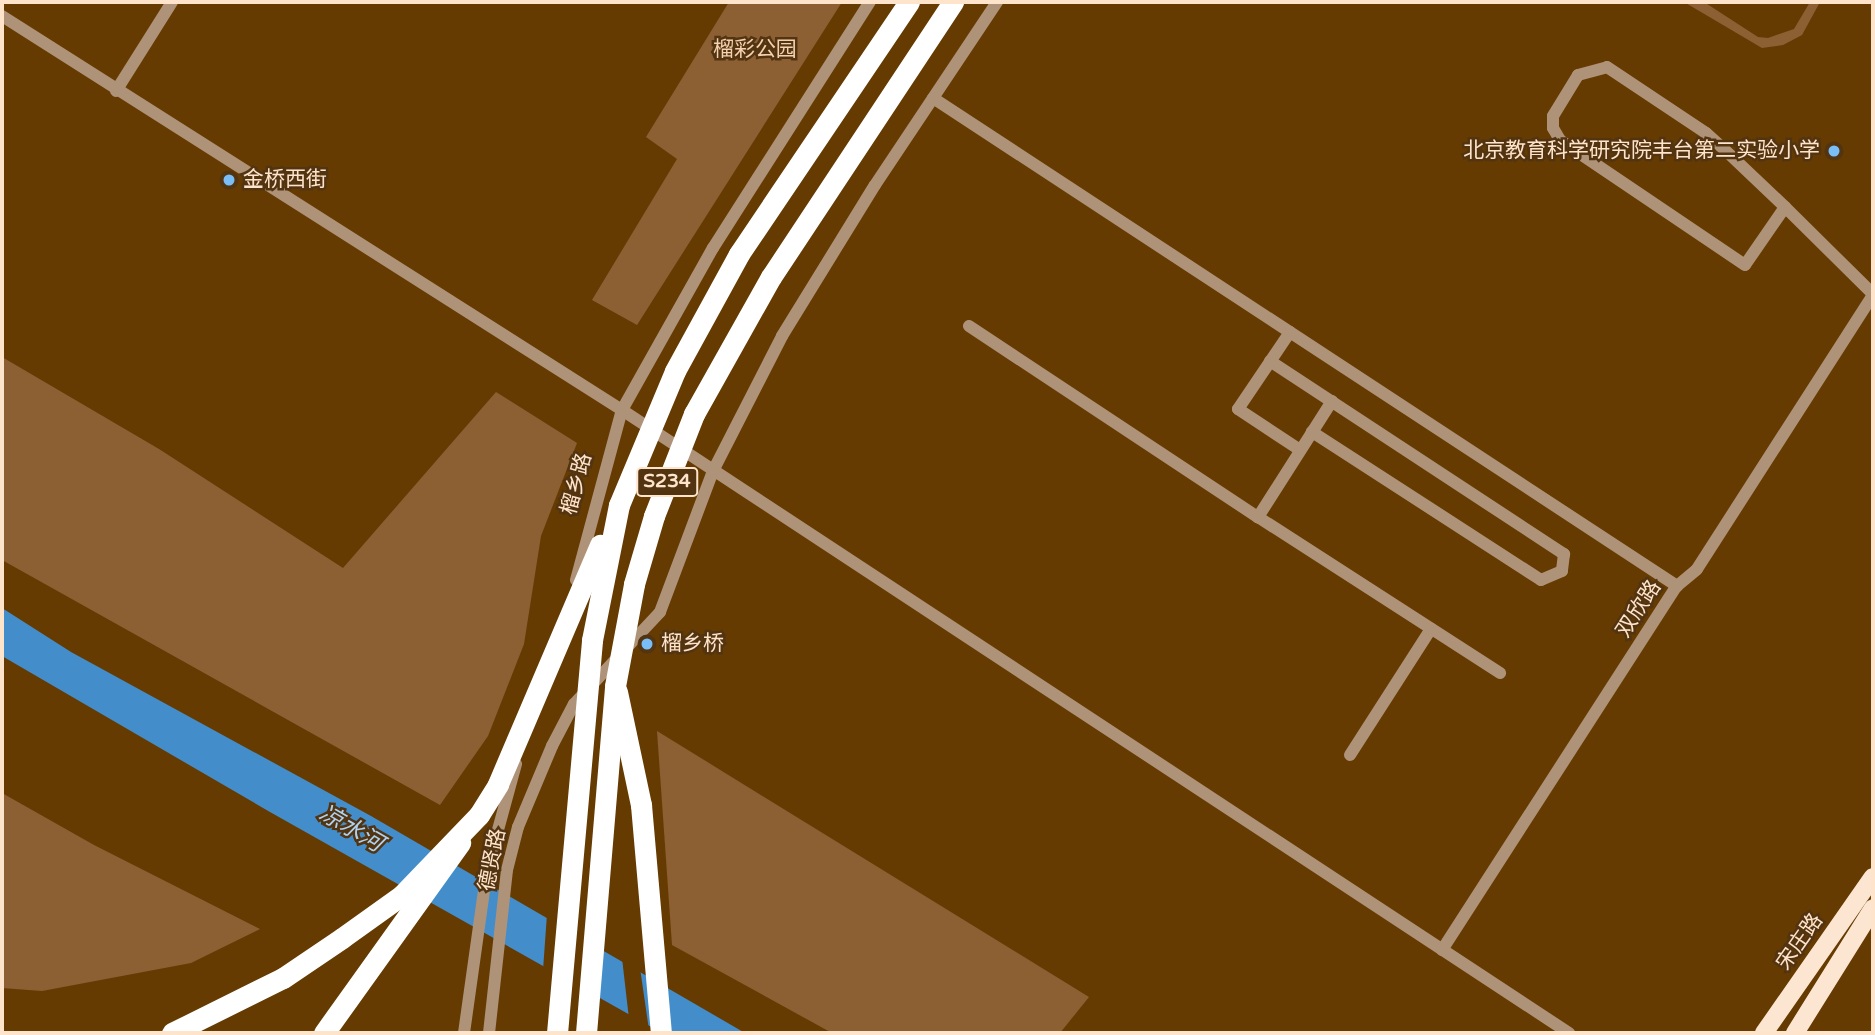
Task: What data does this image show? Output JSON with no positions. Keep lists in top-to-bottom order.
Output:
{
  "streets": {
    "highway": ["S234"],
    "main road": ["宋庄路"],
    "street": ["榴乡路", "双欣路", "德贤路"]
  },
  "water": ["凉水河"],
  "parks": ["榴彩公园"],
  "places": ["北京教育科学研究院丰台第二实验小学", "金桥西街", "榴乡桥"]
}
